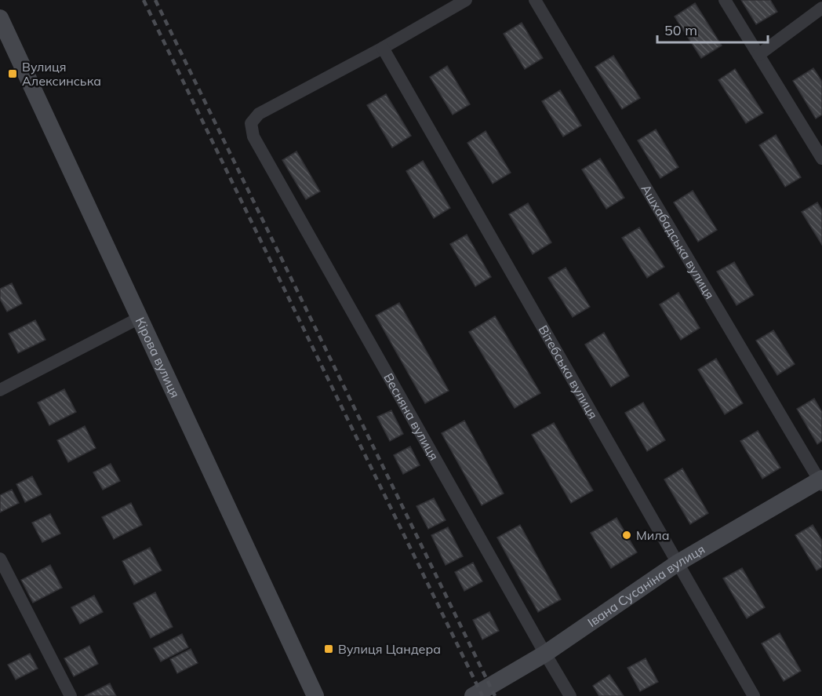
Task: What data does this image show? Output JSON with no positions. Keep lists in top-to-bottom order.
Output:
{
  "streets": {
    "main road": ["Кірова вулиця", "Івана Сусаніна вулиця"],
    "street": ["Ашхабадська вулиця", "Вітебська вулиця", "Весняна вулиця"]
  },
  "crossings": [
    ["Ашхабадська вулиця", "Івана Сусаніна вулиця"],
    ["Вітебська вулиця", "Весняна вулиця"],
    ["Вітебська вулиця", "Івана Сусаніна вулиця"],
    ["Весняна вулиця", "Івана Сусаніна вулиця"]
  ],
  "places": {
    "transit": ["Вулиця Алексинська", "Вулиця Цандера"],
    "other": ["Мила"]
  },
  "scale_bar": "50 m"
}
